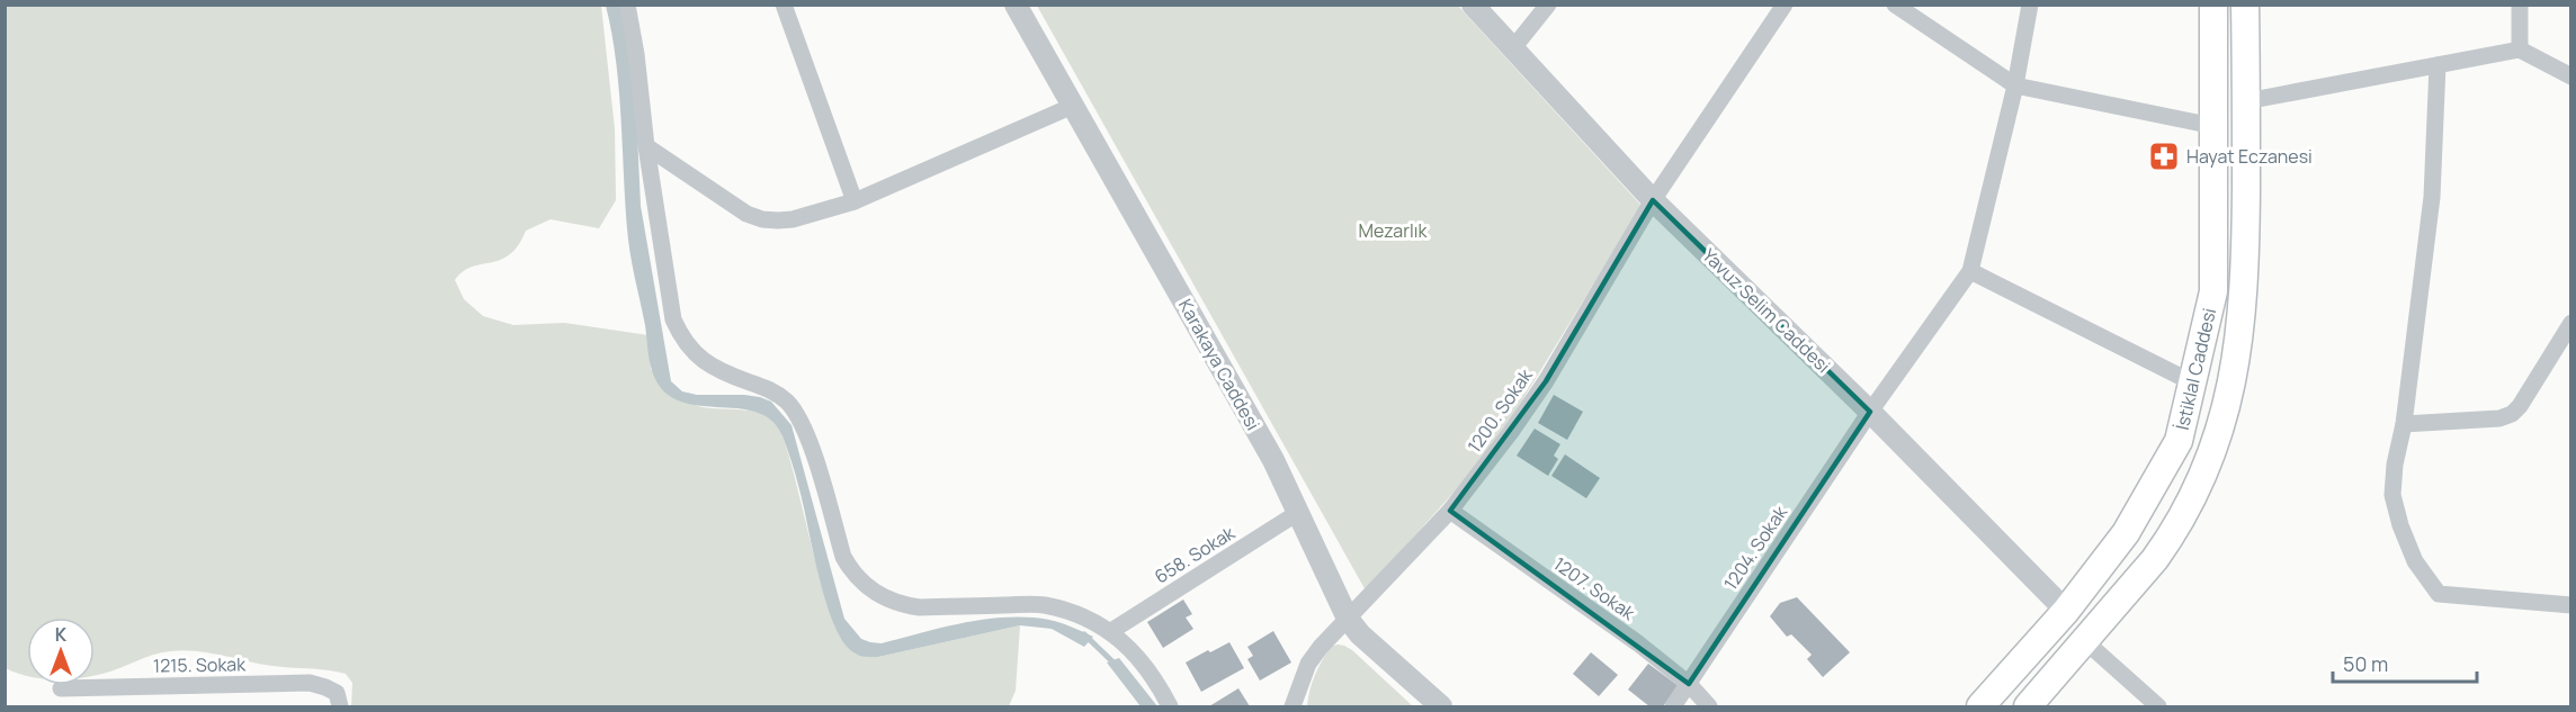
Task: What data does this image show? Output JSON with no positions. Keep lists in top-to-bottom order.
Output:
{
  "streets": {
    "main road": ["İstiklal Caddesi"],
    "street": [
      "Yavuz Selim Caddesi",
      "Karakaya Caddesi",
      "1200. Sokak",
      "1204. Sokak",
      "658. Sokak",
      "1207. Sokak",
      "1215. Sokak"
    ]
  },
  "crossings": [
    ["Yavuz Selim Caddesi", "İstiklal Caddesi"],
    ["Yavuz Selim Caddesi", "1200. Sokak"],
    ["Yavuz Selim Caddesi", "1204. Sokak"],
    ["Karakaya Caddesi", "1200. Sokak"],
    ["Karakaya Caddesi", "658. Sokak"],
    ["1200. Sokak", "1207. Sokak"],
    ["1204. Sokak", "1207. Sokak"]
  ],
  "parks": ["Mezarlık"],
  "places": {
    "pharmacy": ["Hayat Eczanesi"]
  },
  "scale_bar": "50 m",
  "north": "top"
}
